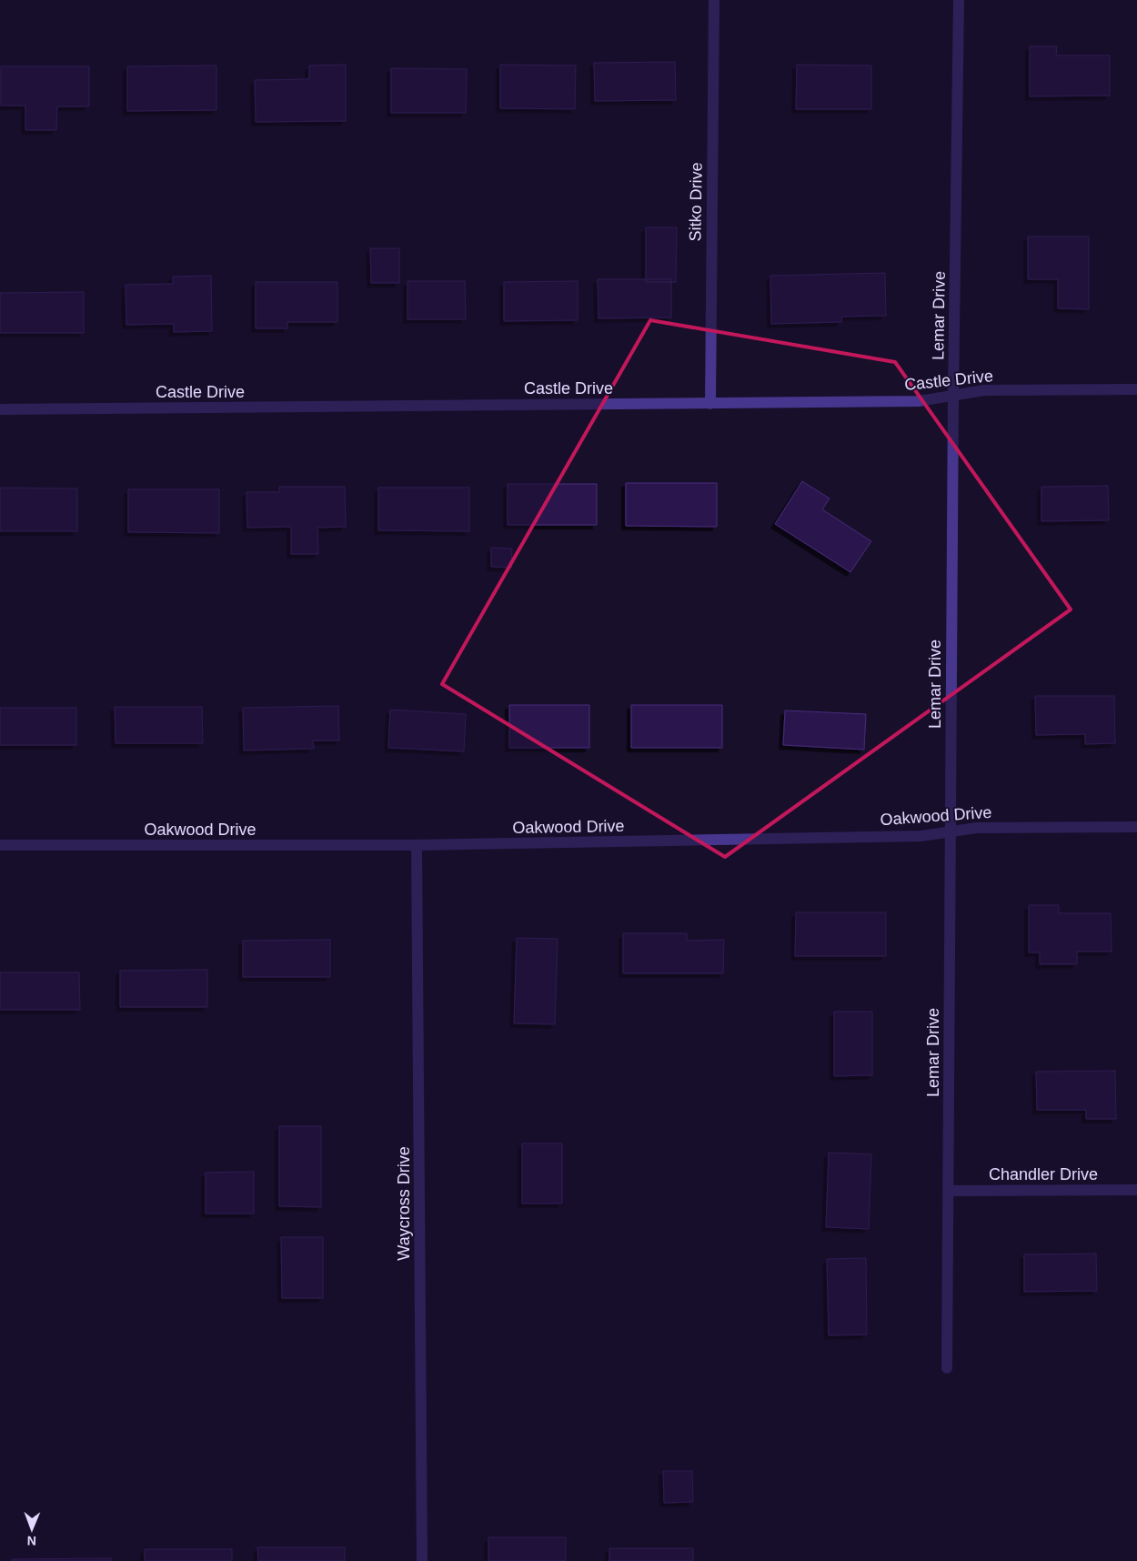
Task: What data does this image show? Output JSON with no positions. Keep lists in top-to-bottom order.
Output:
{
  "streets": {
    "street": [
      "Sitko Drive",
      "Lemar Drive",
      "Castle Drive",
      "Oakwood Drive",
      "Chandler Drive",
      "Waycross Drive"
    ]
  },
  "crossings": [
    ["Sitko Drive", "Castle Drive"],
    ["Lemar Drive", "Castle Drive"],
    ["Lemar Drive", "Oakwood Drive"],
    ["Lemar Drive", "Chandler Drive"],
    ["Oakwood Drive", "Waycross Drive"]
  ],
  "north": "bottom"
}
